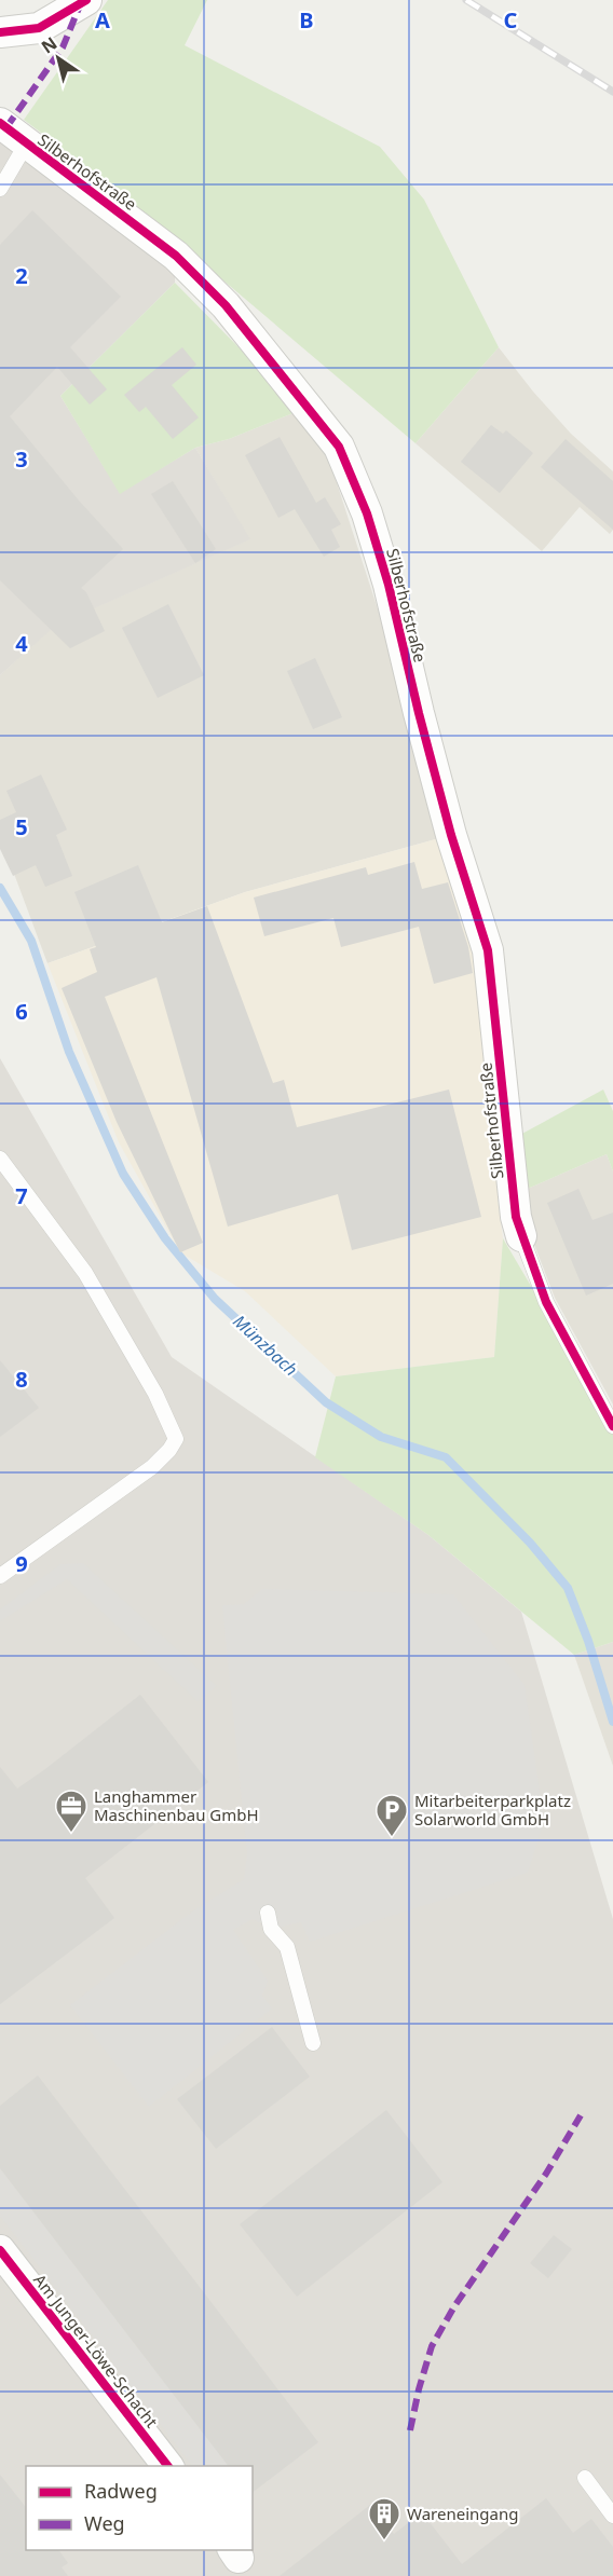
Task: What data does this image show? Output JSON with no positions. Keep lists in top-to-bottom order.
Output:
{
  "streets": {
    "street": ["Silberhofstraße", "Am Junger-Löwe-Schacht"]
  },
  "water": ["Münzbach"],
  "places": {
    "office": ["Langhammer Maschinenbau GmbH"],
    "parking": ["Mitarbeiterparkplatz Solarworld GmbH"],
    "building": ["Wareneingang"]
  },
  "legend": ["Radweg", "Weg"],
  "north": "top left",
  "grid": {
    "columns": ["A", "B", "C"],
    "rows": [
      "2",
      "3",
      "4",
      "5",
      "6",
      "7",
      "8",
      "9"
    ]
  }
}
